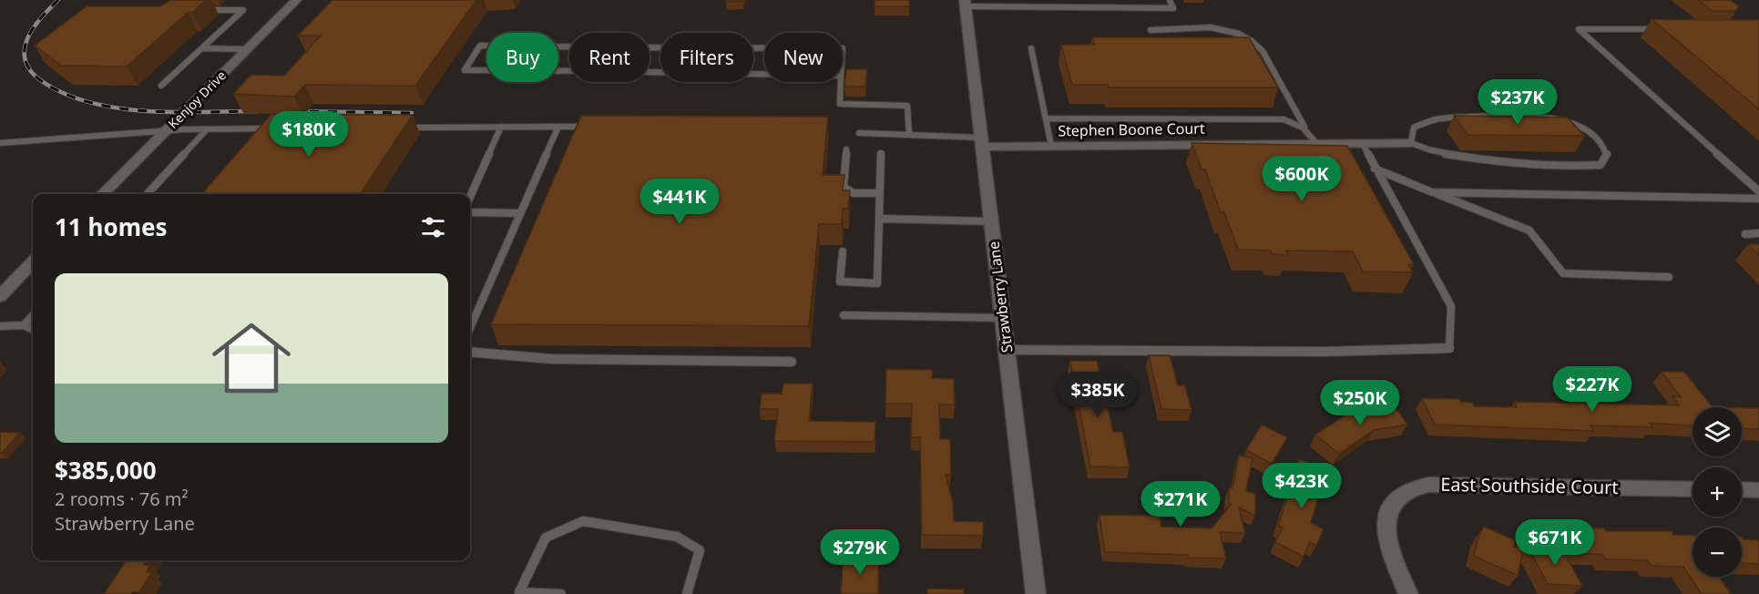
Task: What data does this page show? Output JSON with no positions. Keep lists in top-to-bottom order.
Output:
{
  "streets": {
    "street": [
      "Kenjoy Drive",
      "Stephen Boone Court",
      "Strawberry Lane",
      "East Southside Court"
    ]
  },
  "crossings": [
    ["Stephen Boone Court", "Strawberry Lane"]
  ],
  "page": {
    "chip": [
      "Buy",
      "Rent",
      "Filters",
      "New"
    ],
    "price": [
      "$237K",
      "$180K",
      "$600K",
      "$441K",
      "$227K",
      "$385K",
      "$250K",
      "$423K",
      "$271K",
      "$671K",
      "$279K"
    ],
    "heading": "11 homes",
    "list": [
      {
        "name": "$385,000",
        "note": "2 rooms · 76 m² · Strawberry Lane"
      }
    ],
    "map_buttons": ["+", "−"]
  }
}
